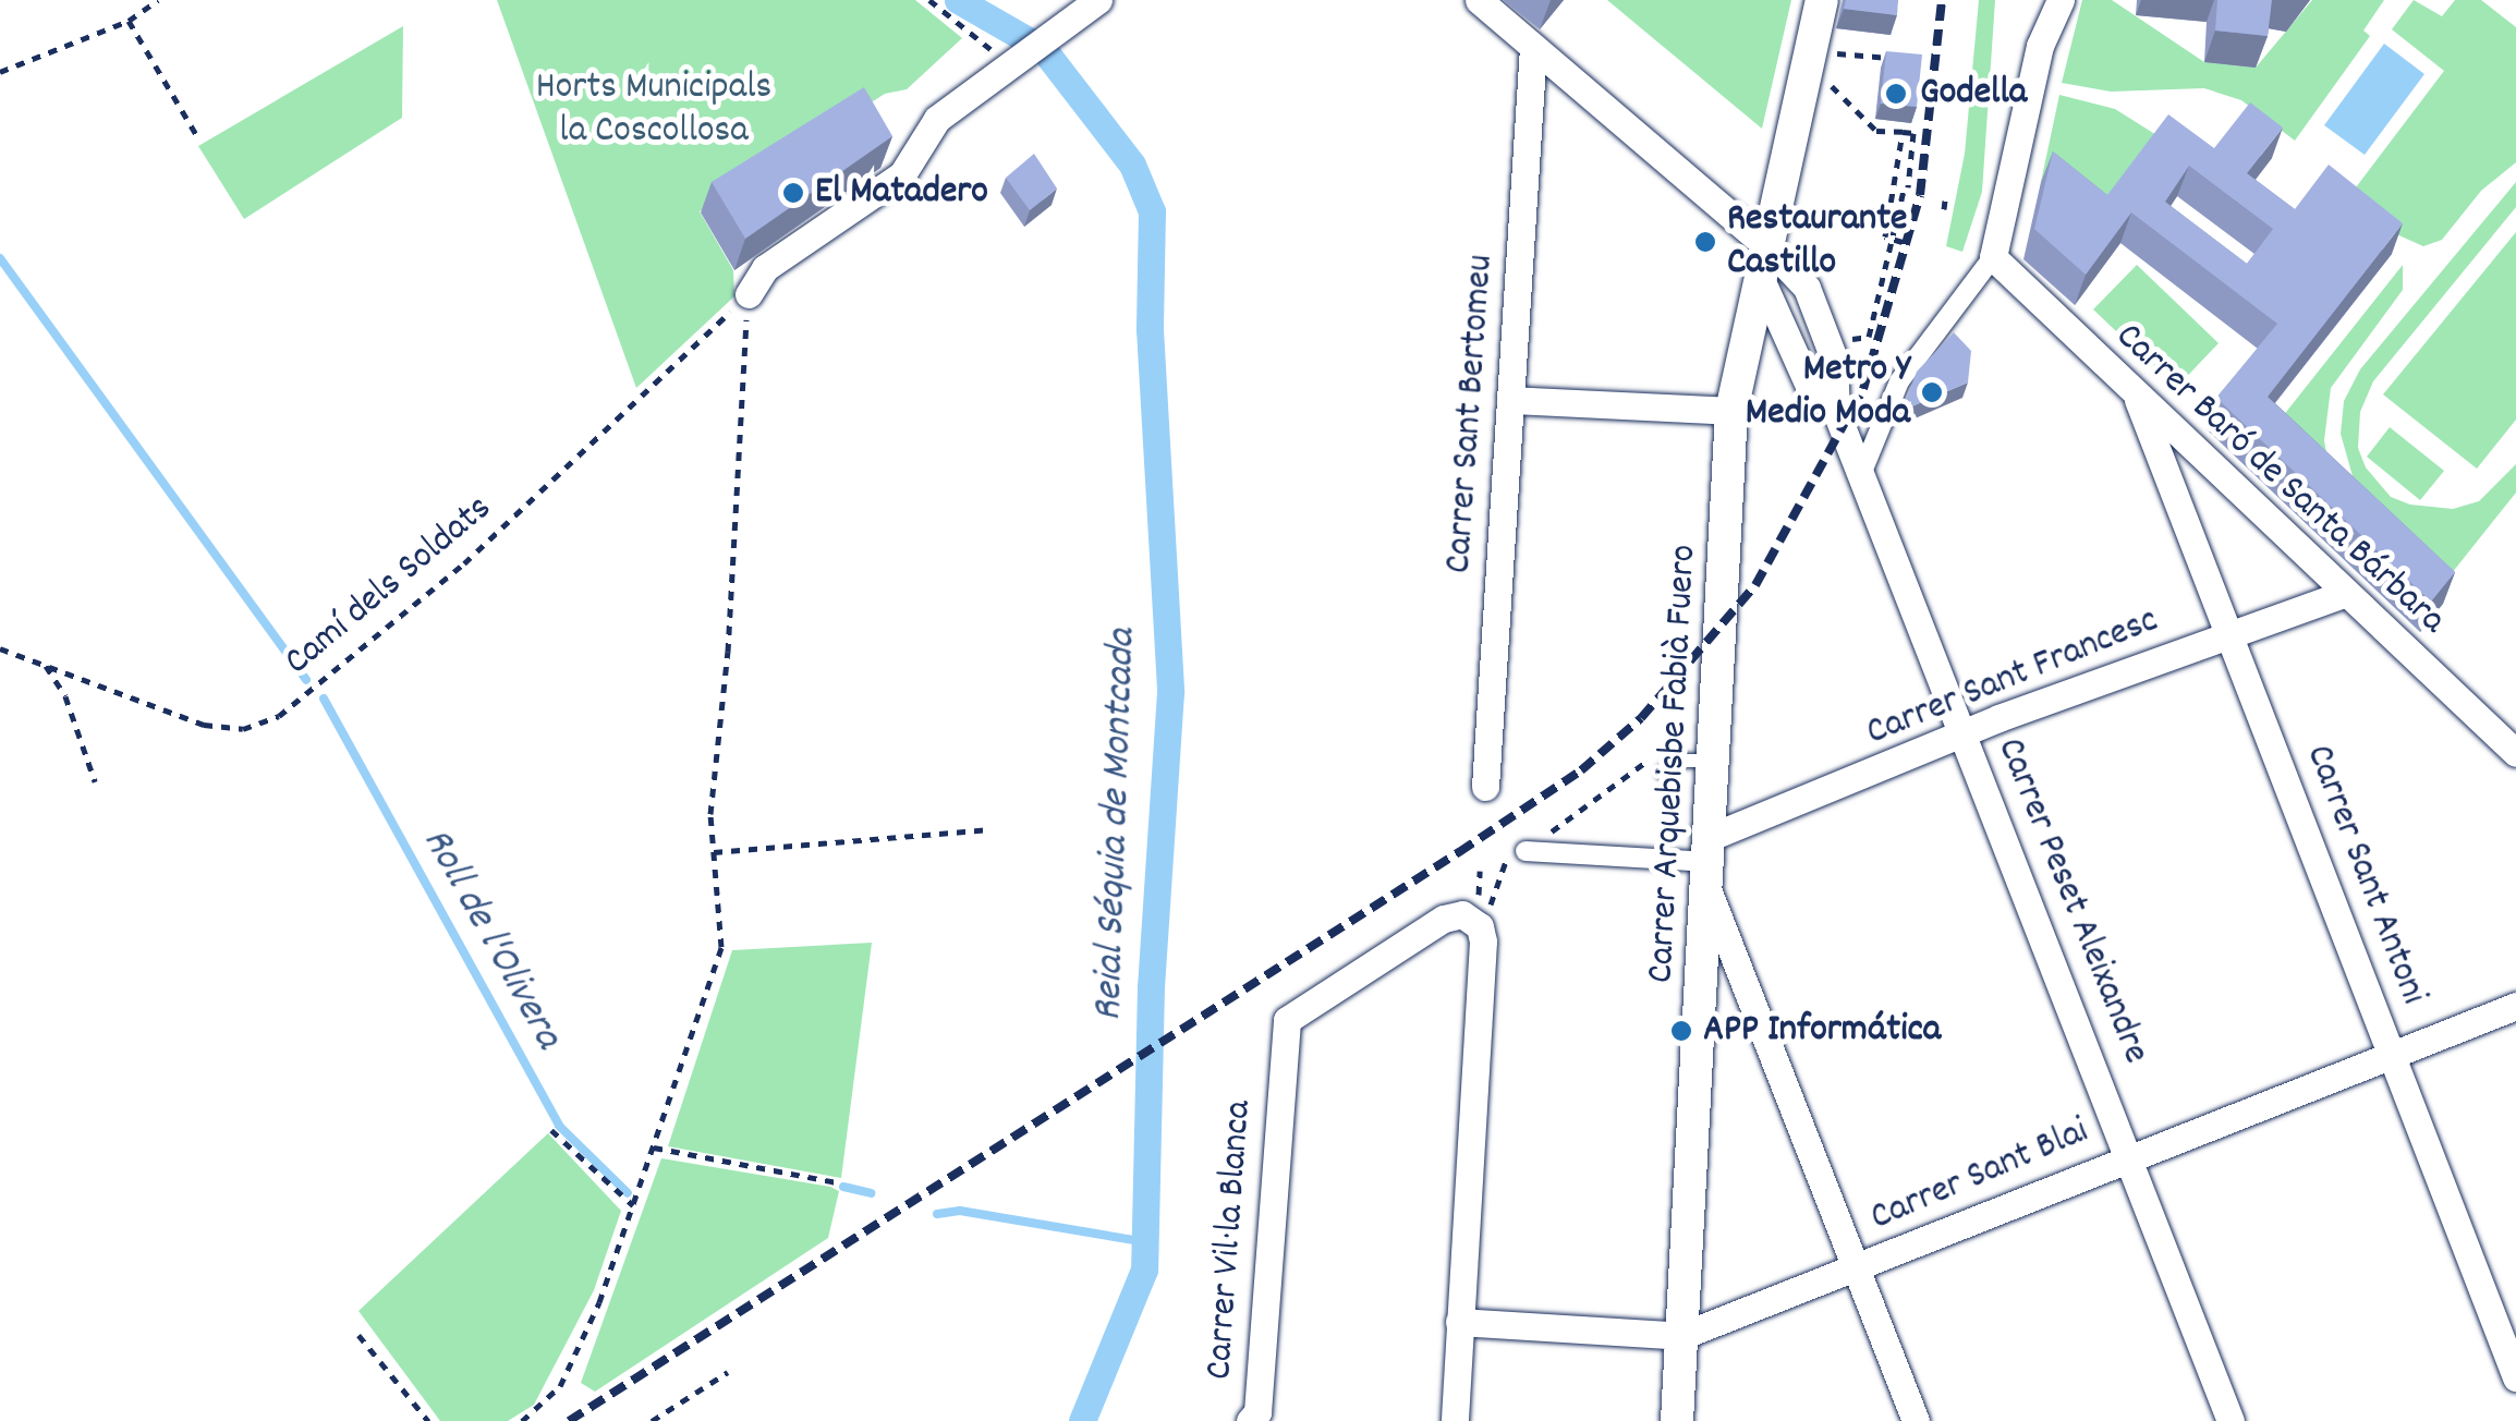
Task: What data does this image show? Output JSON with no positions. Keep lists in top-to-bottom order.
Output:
{
  "streets": {
    "street": [
      "Carrer Sant Bertomeu",
      "Carrer Baró de Santa Bárbara",
      "Carrer Sant Francesc",
      "Carrer Arquebisbe Fabià Fuero",
      "Carrer Sant Antoni",
      "Carrer Peset Aleixandre",
      "Carrer Sant Blai",
      "Carrer Vil·la Blanca"
    ],
    "path": ["Camí dels Soldats"]
  },
  "crossings": [
    ["Carrer Baró de Santa Bárbara", "Carrer Sant Francesc"],
    ["Carrer Baró de Santa Bárbara", "Carrer Sant Antoni"],
    ["Carrer Sant Francesc", "Carrer Arquebisbe Fabià Fuero"],
    ["Carrer Sant Francesc", "Carrer Sant Antoni"],
    ["Carrer Sant Francesc", "Carrer Peset Aleixandre"],
    ["Carrer Arquebisbe Fabià Fuero", "Carrer Peset Aleixandre"],
    ["Carrer Arquebisbe Fabià Fuero", "Carrer Sant Blai"],
    ["Carrer Sant Antoni", "Carrer Sant Blai"],
    ["Carrer Peset Aleixandre", "Carrer Sant Blai"],
    ["Carrer Sant Blai", "Carrer Vil·la Blanca"]
  ],
  "water": ["Reial Séquia de Montcada", "Roll de l'Olivera"],
  "parks": ["Horts Municipals la Coscollosa"],
  "places": [
    "Godella",
    "El Matadero",
    "Restaurante Castillo",
    "Metro Y Medio Moda",
    "APP Informática"
  ]
}
